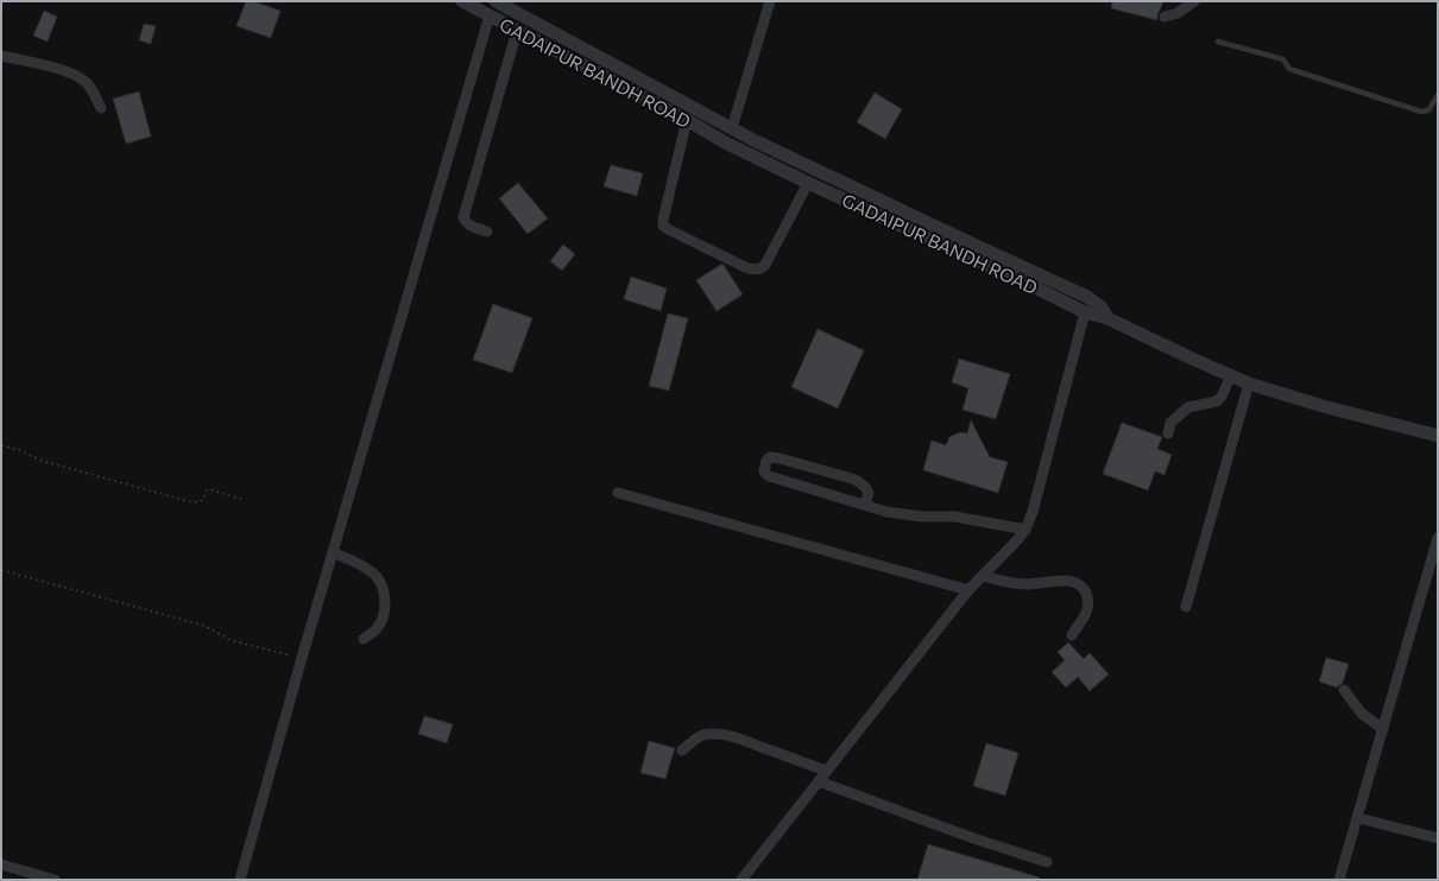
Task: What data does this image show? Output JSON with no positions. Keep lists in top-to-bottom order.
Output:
{
  "streets": {
    "street": ["GADAIPUR BANDH ROAD"]
  }
}
